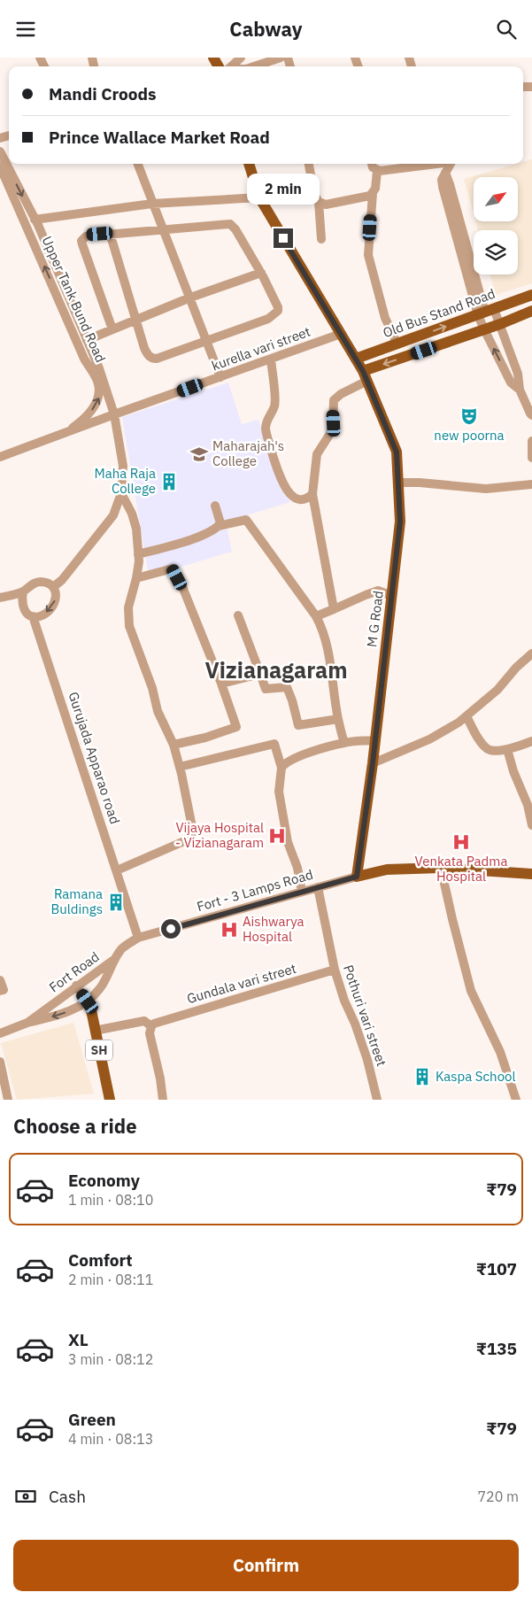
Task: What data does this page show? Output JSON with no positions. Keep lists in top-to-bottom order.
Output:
{
  "streets": {
    "main road": ["Old Bus Stand Road", "M G Road", "SH"],
    "street": [
      "Upper Tank Bund Road",
      "kurella vari street",
      "Gurujada Apparao road",
      "Fort - 3 Lamps Road",
      "Fort Road",
      "Gundala vari street",
      "Pothuri vari street"
    ]
  },
  "crossings": [
    ["Upper Tank Bund Road", "kurella vari street"],
    ["Old Bus Stand Road", "M G Road"],
    ["kurella vari street", "M G Road"],
    ["M G Road", "Fort - 3 Lamps Road"],
    ["Gurujada Apparao road", "Fort - 3 Lamps Road"],
    ["Fort - 3 Lamps Road", "Fort Road"],
    ["Fort - 3 Lamps Road", "Pothuri vari street"],
    ["Fort Road", "SH"],
    ["Gundala vari street", "Pothuri vari street"]
  ],
  "districts": ["Vizianagaram"],
  "places": {
    "theatre": ["new poorna"],
    "school or university": ["Maharajah's College"],
    "building": ["Maha Raja College", "Ramana Buldings", "Kaspa School"],
    "hospital": ["Vijaya Hospital - Vizianagaram", "Venkata Padma Hospital", "Aishwarya Hospital"]
  },
  "north": "top right",
  "page": {
    "header": "Cabway",
    "banner": ["Mandi Croods", "Prince Wallace Market Road"],
    "bubble": "2 min",
    "heading": "Choose a ride",
    "list": [
      {
        "name": "Economy",
        "note": "1 min · 08:10",
        "value": "₹79"
      },
      {
        "name": "Comfort",
        "note": "2 min · 08:11",
        "value": "₹107"
      },
      {
        "name": "XL",
        "note": "3 min · 08:12",
        "value": "₹135"
      },
      {
        "name": "Green",
        "note": "4 min · 08:13",
        "value": "₹79"
      }
    ],
    "pay": ["Cash", "720 m"],
    "buttons": "Confirm"
  }
}
